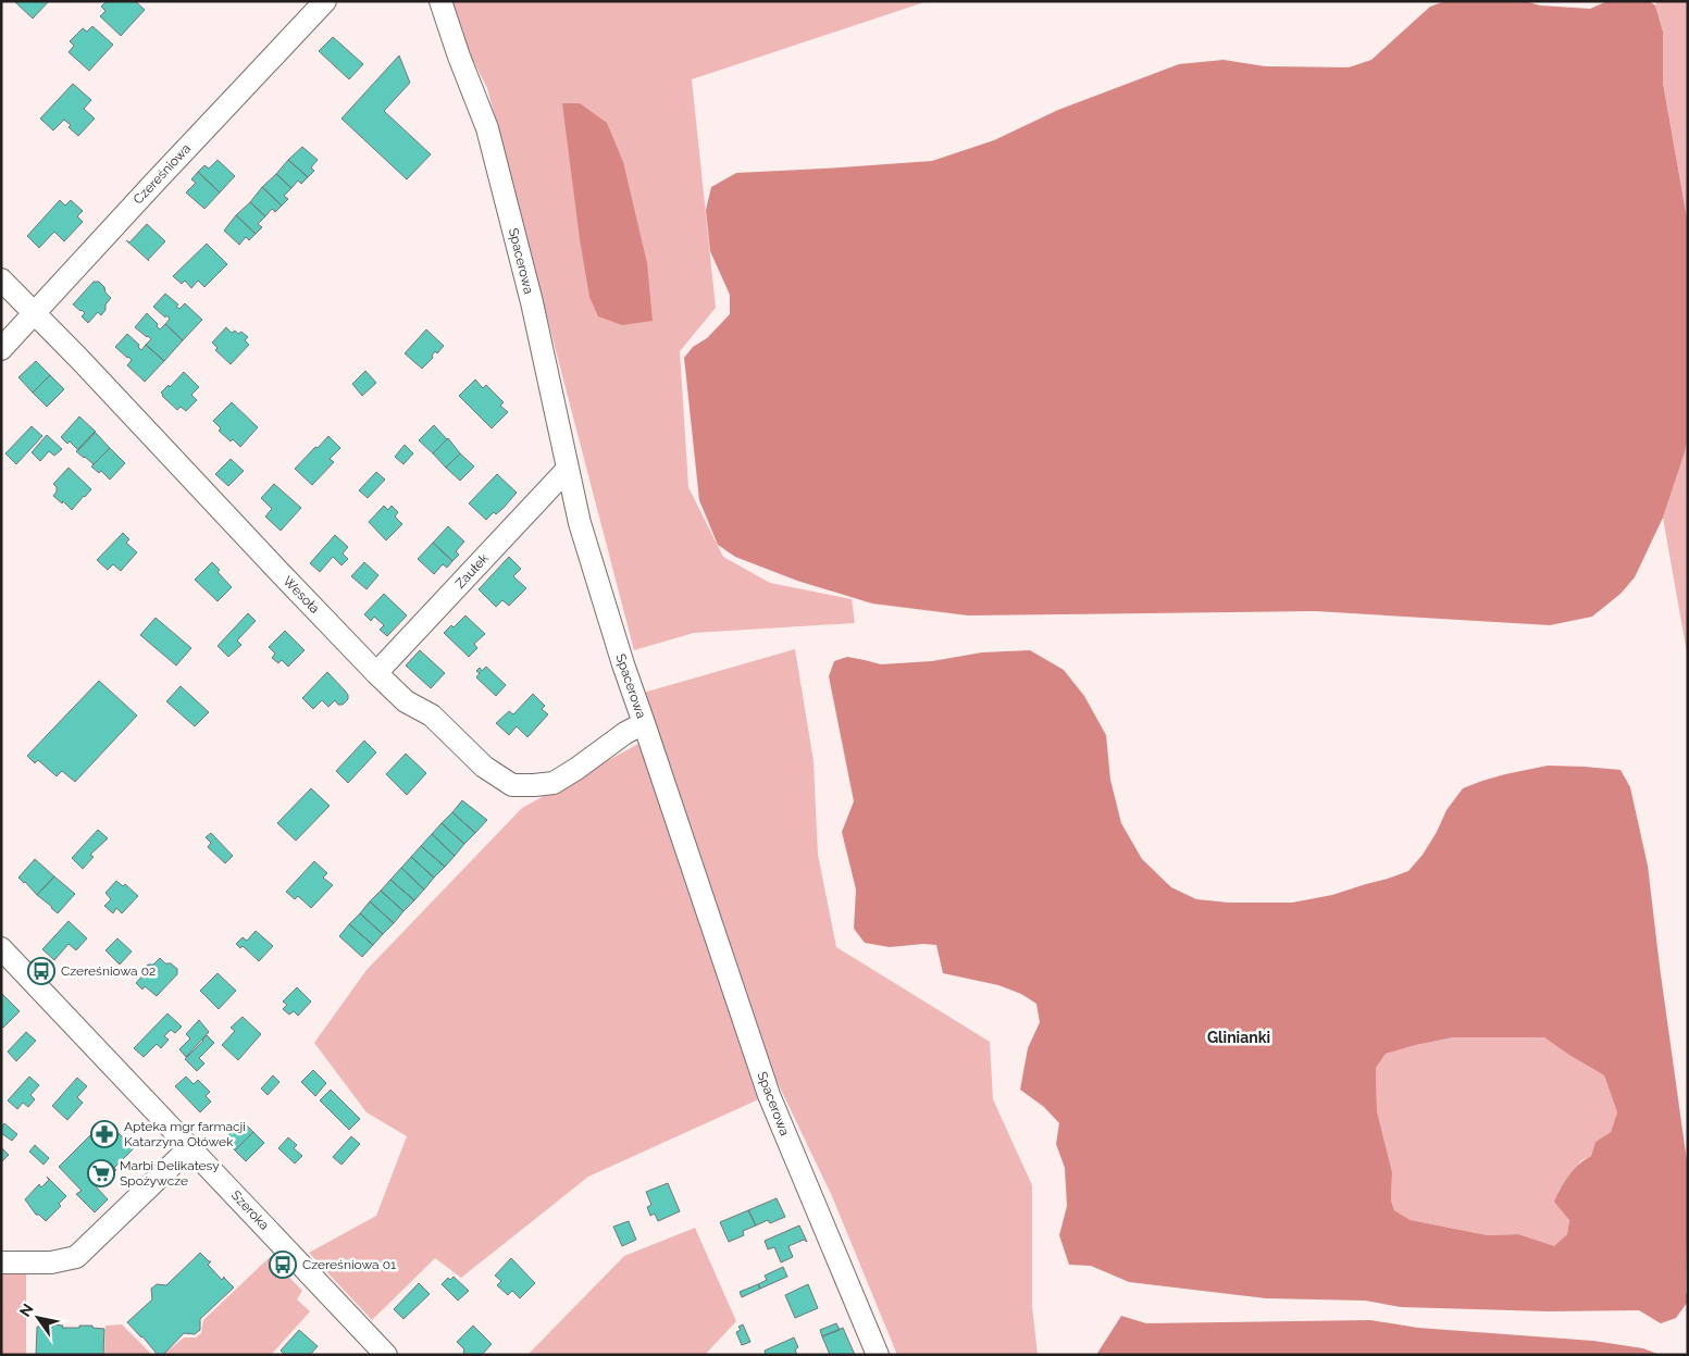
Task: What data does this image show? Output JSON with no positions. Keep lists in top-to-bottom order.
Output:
{
  "streets": {
    "street": [
      "Czereśniowa",
      "Spacerowa",
      "Zaułek",
      "Wesoła",
      "Szeroka"
    ]
  },
  "crossings": [
    ["Czereśniowa", "Wesoła"],
    ["Spacerowa", "Zaułek"],
    ["Spacerowa", "Wesoła"],
    ["Zaułek", "Wesoła"]
  ],
  "districts": ["Glinianki"],
  "places": {
    "bus stop": ["Czereśniowa 02", "Czereśniowa 01"],
    "pharmacy": ["Apteka mgr farmacji Katarzyna Ołówek"],
    "supermarket": ["Marbi Delikatesy Spożywcze"]
  },
  "north": "top left"
}
